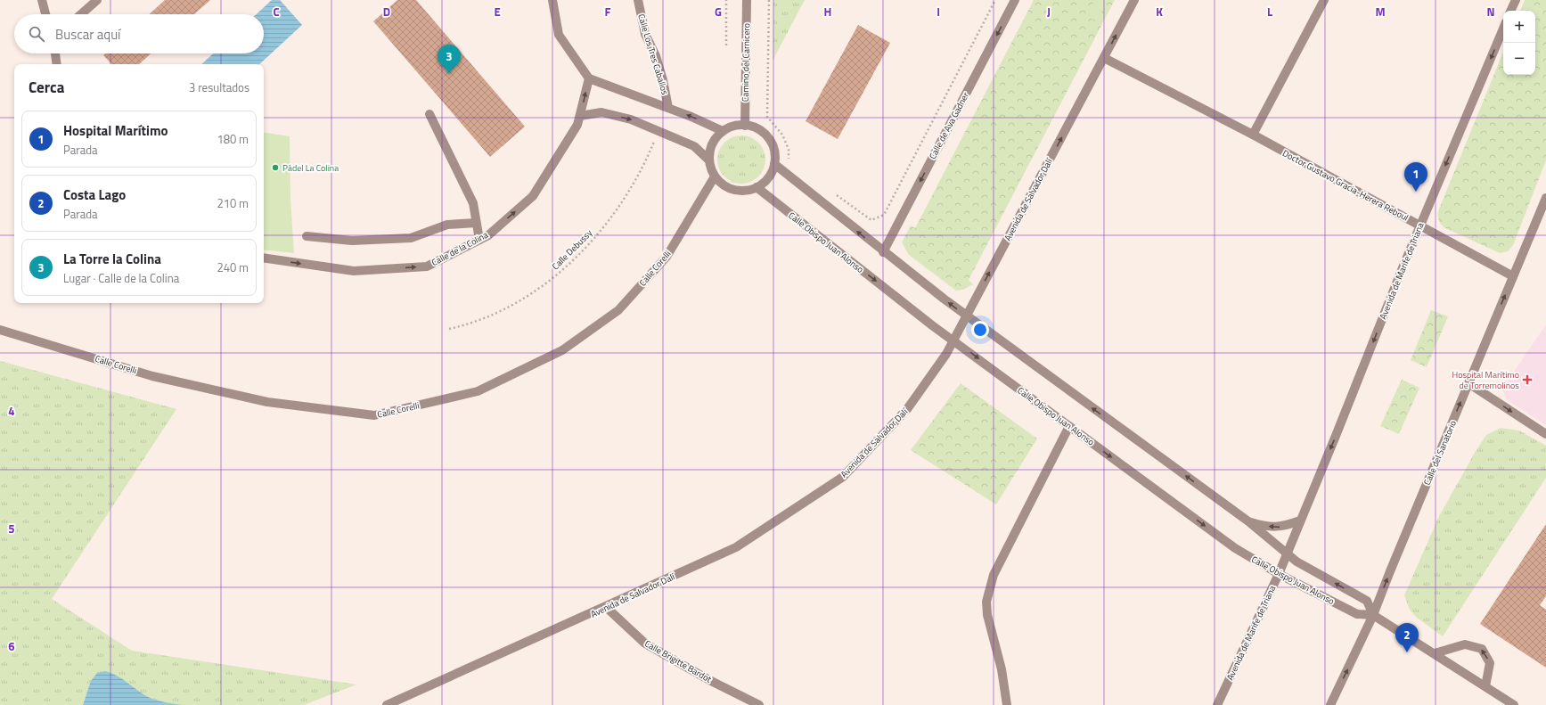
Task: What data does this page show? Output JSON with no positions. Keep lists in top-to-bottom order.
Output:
{
  "streets": {
    "street": [
      "Calle Los Tres Caballos",
      "Camino del Carnicero",
      "Calle de Ava Gadner",
      "Doctor Gustavo Gracia-Herera Reboul",
      "Avenida de Salvador Dalí",
      "Calle Obispo Juan Alonso",
      "Calle de la Colina",
      "Calle Corelli",
      "Avenida de Marife de Triana",
      "Calle del Sanatorio",
      "Calle Brigitte Bardot"
    ],
    "path": ["Calle Debussy"]
  },
  "crossings": [
    ["Camino del Carnicero", "Calle Obispo Juan Alonso"],
    ["Camino del Carnicero", "Calle Corelli"],
    ["Calle de Ava Gadner", "Calle Obispo Juan Alonso"],
    ["Doctor Gustavo Gracia-Herera Reboul", "Avenida de Salvador Dalí"],
    ["Doctor Gustavo Gracia-Herera Reboul", "Avenida de Marife de Triana"],
    ["Doctor Gustavo Gracia-Herera Reboul", "Calle del Sanatorio"],
    ["Avenida de Salvador Dalí", "Calle Obispo Juan Alonso"],
    ["Avenida de Salvador Dalí", "Calle Brigitte Bardot"],
    ["Calle Obispo Juan Alonso", "Calle Corelli"],
    ["Calle Obispo Juan Alonso", "Avenida de Marife de Triana"],
    ["Calle Obispo Juan Alonso", "Calle del Sanatorio"]
  ],
  "one_way": [
    "Calle de Ava Gadner",
    "Calle de la Colina",
    "Avenida de Marife de Triana",
    "Calle del Sanatorio"
  ],
  "places": {
    "other": ["Pádel La Colina"],
    "health": ["Hospital Marítimo de Torremolinos"]
  },
  "page": {
    "map_buttons": ["+", "−"],
    "search": "Buscar aquí",
    "pins": ["3", "1", "2"],
    "heading": ["Cerca", "3 resultados"],
    "list": [
      {
        "mark": "1",
        "name": "Hospital Marítimo",
        "note": "Parada",
        "value": "180 m"
      },
      {
        "mark": "2",
        "name": "Costa Lago",
        "note": "Parada",
        "value": "210 m"
      },
      {
        "mark": "3",
        "name": "La Torre la Colina",
        "note": "Lugar · Calle de la Colina",
        "value": "240 m"
      }
    ]
  },
  "grid": {
    "columns": [
      "C",
      "D",
      "E",
      "F",
      "G",
      "H",
      "I",
      "J",
      "K",
      "L",
      "M",
      "N"
    ],
    "rows": ["4", "5", "6"]
  }
}
